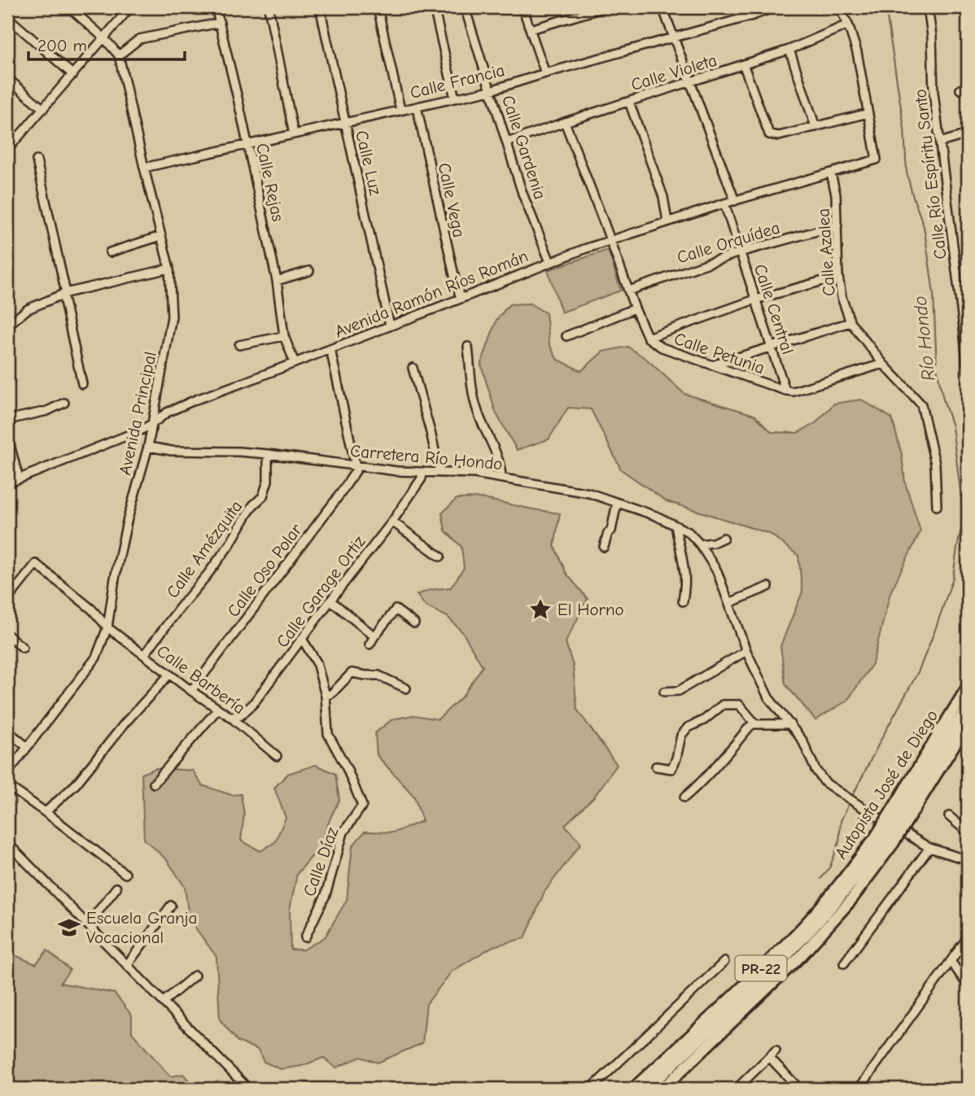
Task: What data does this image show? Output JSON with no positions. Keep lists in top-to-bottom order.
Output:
{
  "streets": {
    "highway": ["Autopista José de Diego", "PR-22"],
    "street": [
      "Calle Violeta",
      "Calle Francia",
      "Calle Gardenia",
      "Calle Luz",
      "Calle Río Espíritu Santo",
      "Calle Rejas",
      "Calle Vega",
      "Calle Orquídea",
      "Calle Azalea",
      "Avenida Ramón Ríos Román",
      "Calle Central",
      "Calle Petunia",
      "Avenida Principal",
      "Carretera Río Hondo",
      "Calle Amézquita",
      "Calle Oso Polar",
      "Calle Garage Ortiz",
      "Calle Barbería",
      "Calle Díaz"
    ]
  },
  "crossings": [
    ["Calle Violeta", "Calle Gardenia"],
    ["Calle Violeta", "Calle Petunia"],
    ["Calle Francia", "Calle Gardenia"],
    ["Calle Francia", "Calle Luz"],
    ["Calle Francia", "Calle Rejas"],
    ["Calle Francia", "Calle Vega"],
    ["Calle Francia", "Avenida Principal"],
    ["Calle Gardenia", "Avenida Ramón Ríos Román"],
    ["Calle Luz", "Avenida Ramón Ríos Román"],
    ["Calle Rejas", "Avenida Ramón Ríos Román"],
    ["Calle Vega", "Avenida Ramón Ríos Román"],
    ["Calle Orquídea", "Calle Azalea"],
    ["Calle Orquídea", "Calle Central"],
    ["Calle Orquídea", "Calle Petunia"],
    ["Calle Azalea", "Avenida Ramón Ríos Román"],
    ["Calle Azalea", "Calle Petunia"],
    ["Avenida Ramón Ríos Román", "Calle Central"],
    ["Avenida Ramón Ríos Román", "Calle Petunia"],
    ["Avenida Ramón Ríos Román", "Avenida Principal"],
    ["Calle Central", "Calle Petunia"],
    ["Avenida Principal", "Carretera Río Hondo"],
    ["Avenida Principal", "Calle Barbería"],
    ["Carretera Río Hondo", "Calle Amézquita"],
    ["Carretera Río Hondo", "Calle Oso Polar"],
    ["Carretera Río Hondo", "Calle Garage Ortiz"],
    ["Calle Amézquita", "Calle Barbería"],
    ["Calle Oso Polar", "Calle Barbería"],
    ["Calle Garage Ortiz", "Calle Barbería"],
    ["Calle Garage Ortiz", "Calle Díaz"]
  ],
  "water": ["Río Hondo"],
  "places": {
    "place": ["El Horno"],
    "school or university": ["Escuela Granja Vocacional"]
  },
  "scale_bar": "200 m"
}
